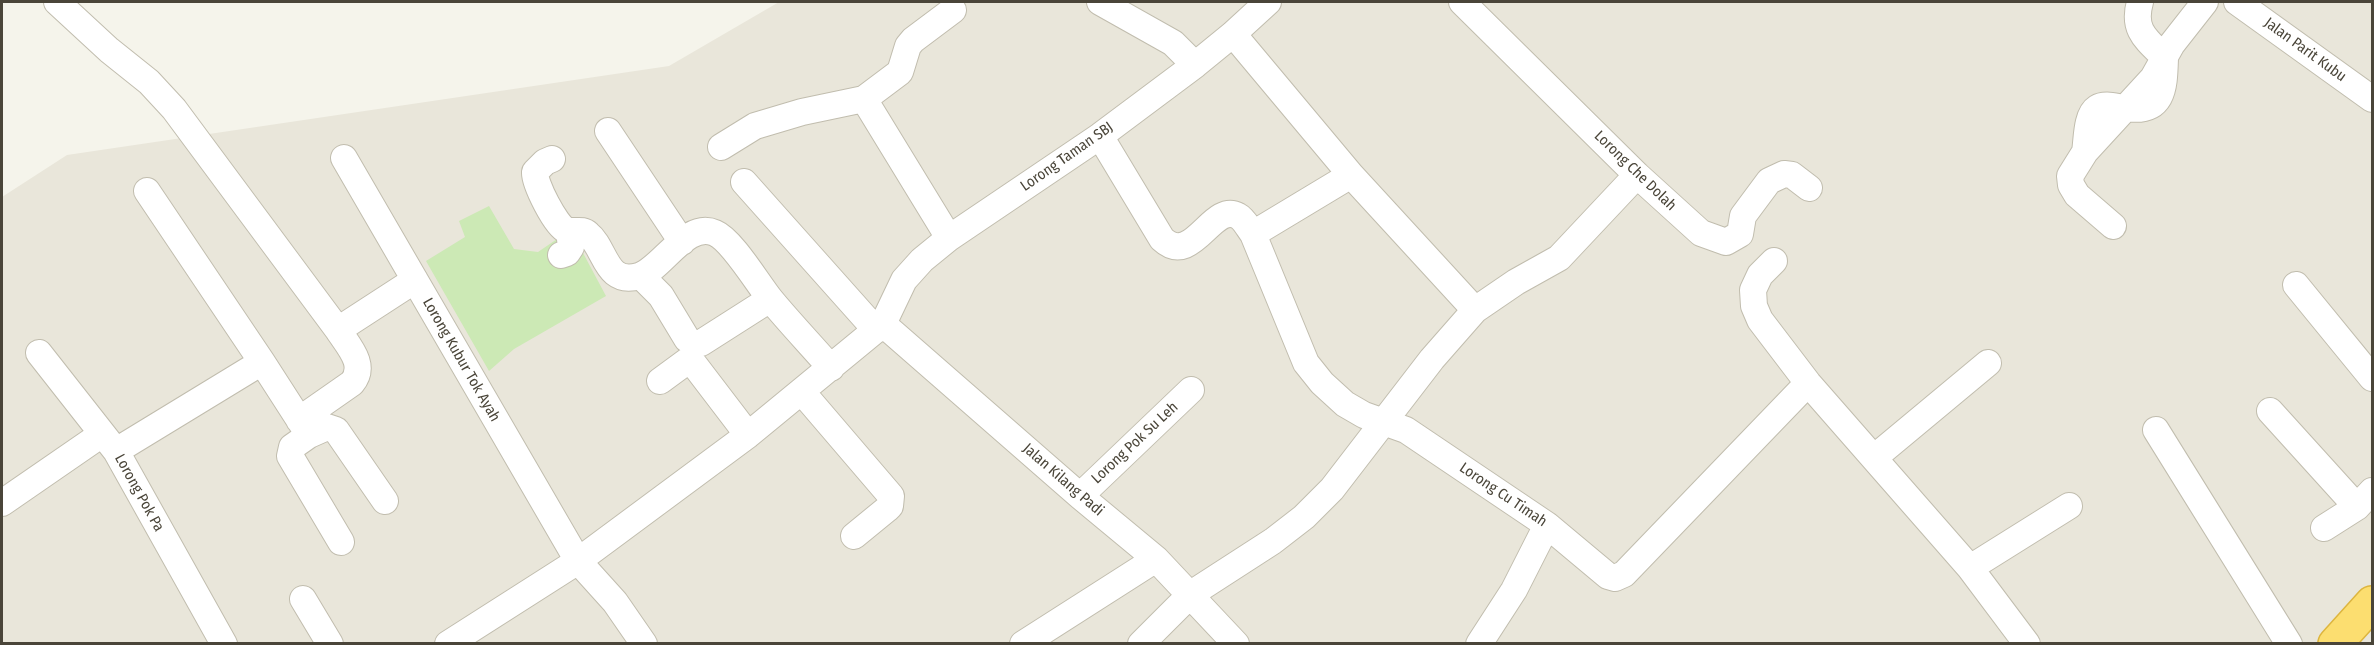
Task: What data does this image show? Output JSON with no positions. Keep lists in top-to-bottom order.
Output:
{
  "streets": {
    "street": [
      "Jalan Parit Kubu",
      "Lorong Taman SBJ",
      "Lorong Che Dolah",
      "Lorong Kubur Tok Ayah",
      "Lorong Pok Su Leh",
      "Jalan Kilang Padi",
      "Lorong Pok Pa",
      "Lorong Cu Timah"
    ]
  },
  "crossings": [
    ["Lorong Taman SBJ", "Jalan Kilang Padi"],
    ["Lorong Pok Su Leh", "Jalan Kilang Padi"]
  ]
}
